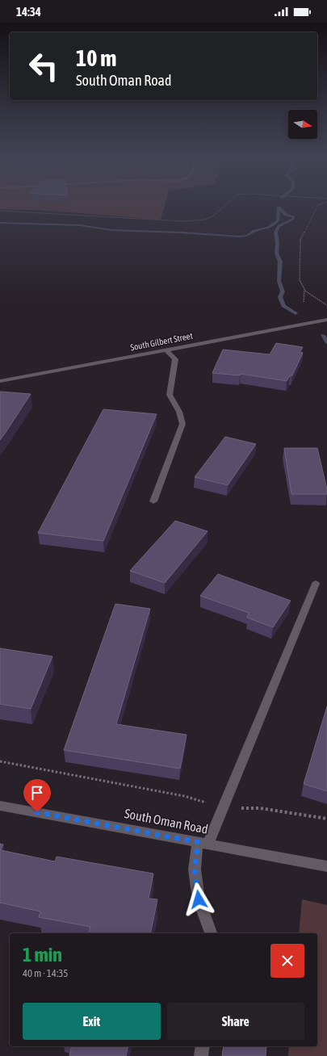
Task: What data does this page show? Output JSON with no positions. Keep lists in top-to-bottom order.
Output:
{
  "streets": {
    "street": ["South Gilbert Street", "South Oman Road"]
  },
  "north": "right",
  "page": {
    "status": "14:34",
    "turn": ["10 m", "South Oman Road"],
    "heading": ["1 min", "40 m · 14:35"],
    "buttons": ["Exit", "Share"]
  }
}
